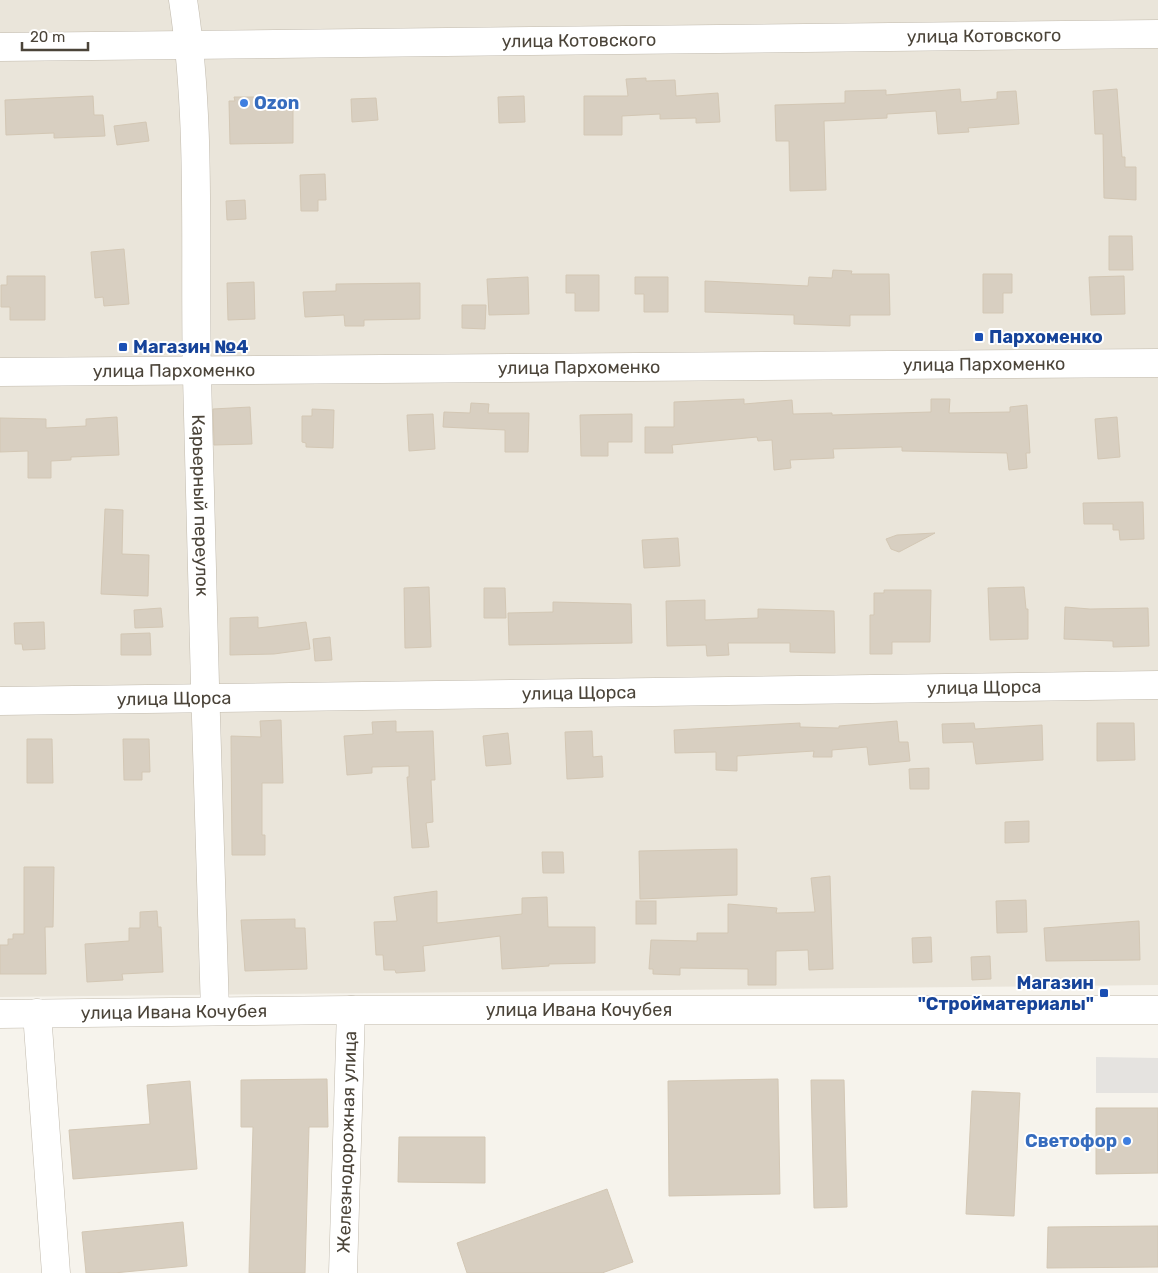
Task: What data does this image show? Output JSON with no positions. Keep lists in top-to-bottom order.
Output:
{
  "streets": {
    "street": [
      "улица Котовского",
      "улица Пархоменко",
      "Карьерный переулок",
      "улица Щорса",
      "улица Ивана Кочубея",
      "Железнодорожная улица"
    ]
  },
  "crossings": [
    ["улица Котовского", "Карьерный переулок"],
    ["улица Пархоменко", "Карьерный переулок"],
    ["Карьерный переулок", "улица Щорса"],
    ["Карьерный переулок", "улица Ивана Кочубея"],
    ["улица Ивана Кочубея", "Железнодорожная улица"]
  ],
  "places": {
    "other": ["Ozon", "Светофор"],
    "transit": ["Пархоменко", "Магазин №4", "Магазин \"Стройматериалы\""]
  },
  "scale_bar": "20 m"
}
